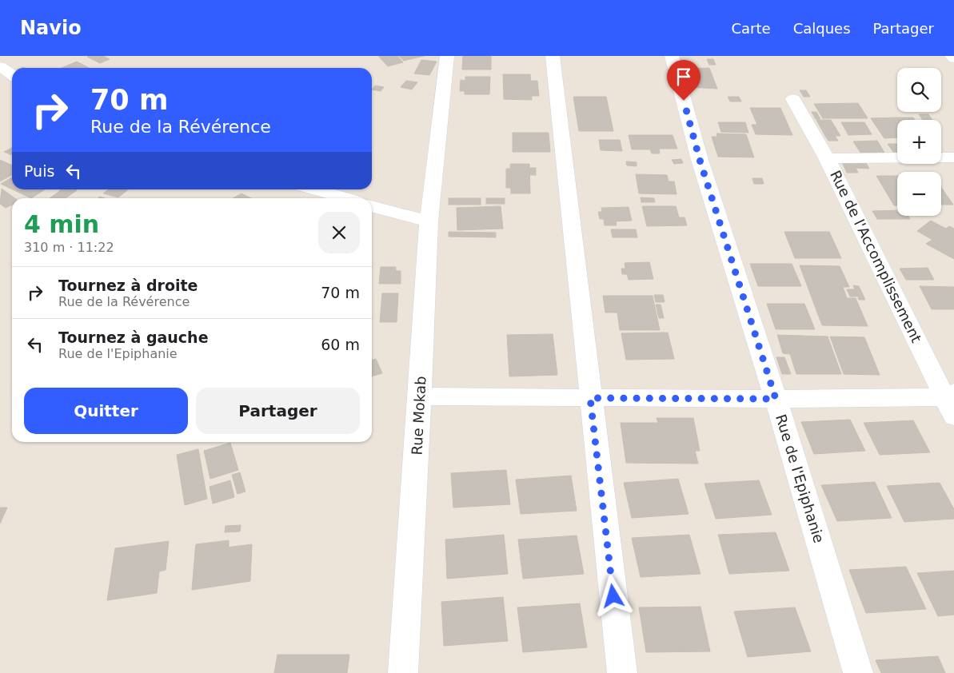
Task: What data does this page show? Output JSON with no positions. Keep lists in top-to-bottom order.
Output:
{
  "streets": {
    "street": ["Rue de l'Accomplissement", "Rue Mokab", "Rue de l'Epiphanie"]
  },
  "page": {
    "header": "Navio",
    "nav": ["Carte", "Calques", "Partager"],
    "map_buttons": ["+", "−"],
    "turn": ["70 m", "Rue de la Révérence"],
    "then": "Puis",
    "heading": ["4 min", "310 m · 11:22"],
    "list": [
      {
        "name": "Tournez à droite",
        "note": "Rue de la Révérence",
        "value": "70 m"
      },
      {
        "name": "Tournez à gauche",
        "note": "Rue de l'Epiphanie",
        "value": "60 m"
      }
    ],
    "buttons": ["Quitter", "Partager"]
  }
}
